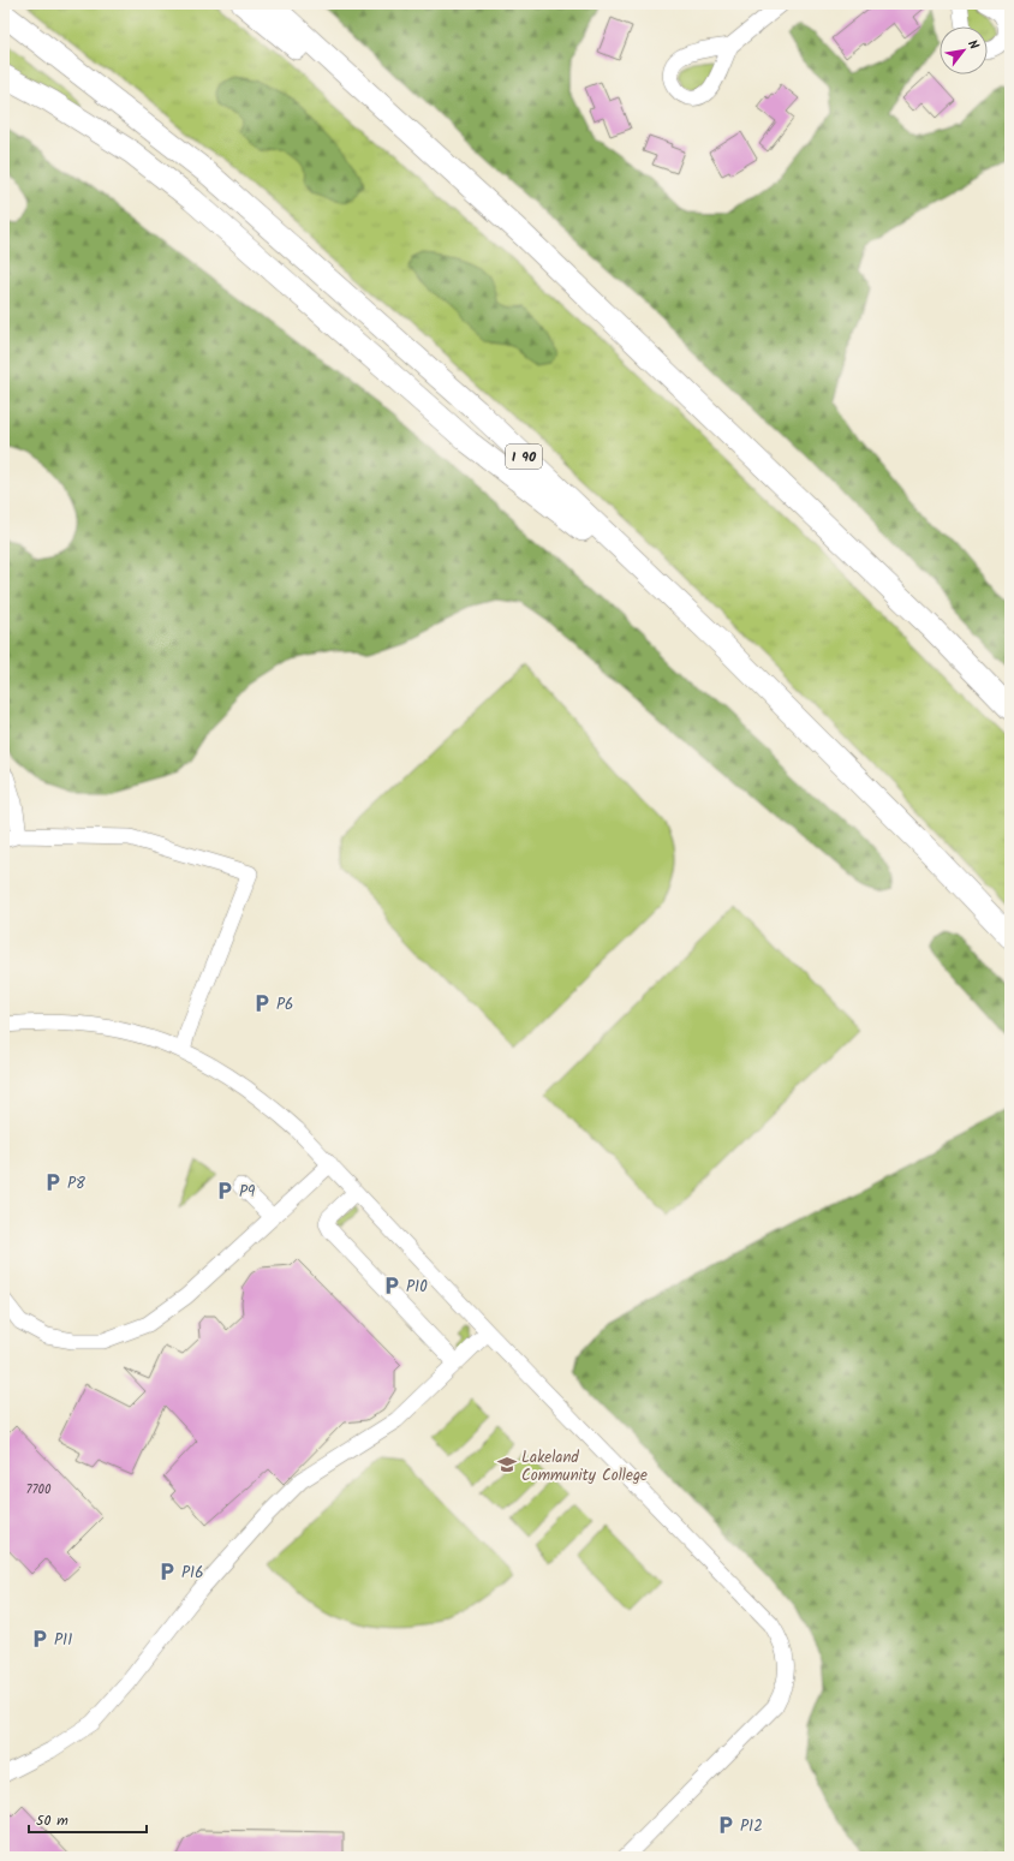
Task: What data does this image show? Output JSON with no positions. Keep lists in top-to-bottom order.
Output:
{
  "streets": {
    "highway": ["I 90"]
  },
  "places": {
    "parking": [
      "P6",
      "P8",
      "P9",
      "P10",
      "P16",
      "P11",
      "P12"
    ],
    "school or university": ["Lakeland Community College"]
  },
  "house_numbers": ["7700"],
  "scale_bar": "50 m",
  "north": "top right"
}
